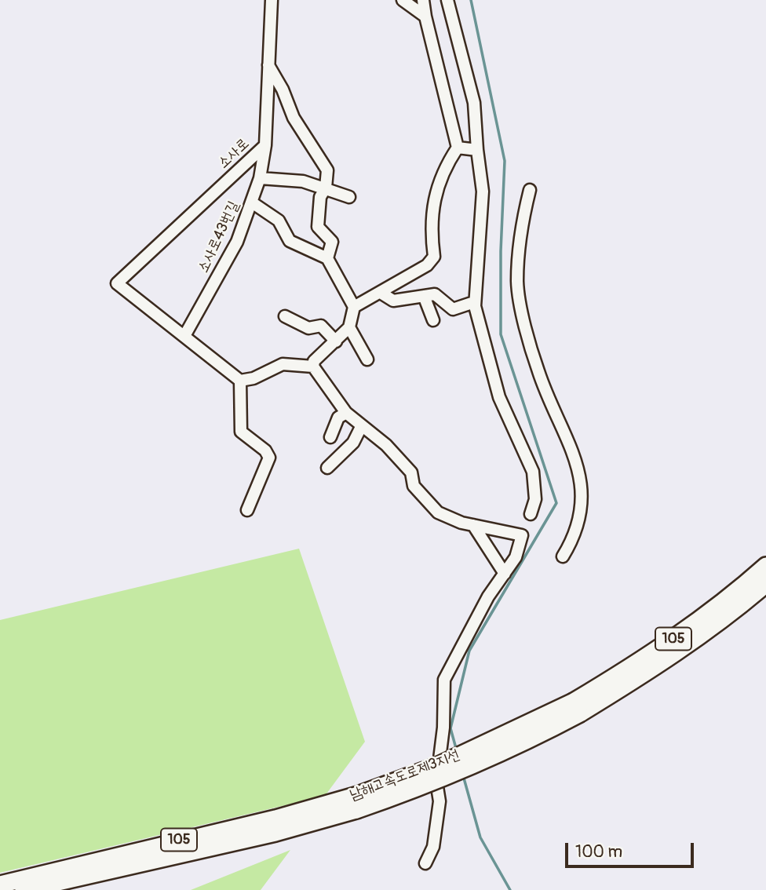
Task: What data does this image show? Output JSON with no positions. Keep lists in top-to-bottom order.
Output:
{
  "streets": {
    "highway": ["105", "남해고속도로제3지선"],
    "street": ["소사로", "소사로43번길"]
  },
  "crossings": [
    ["소사로", "소사로43번길"]
  ],
  "scale_bar": "100 m"
}
